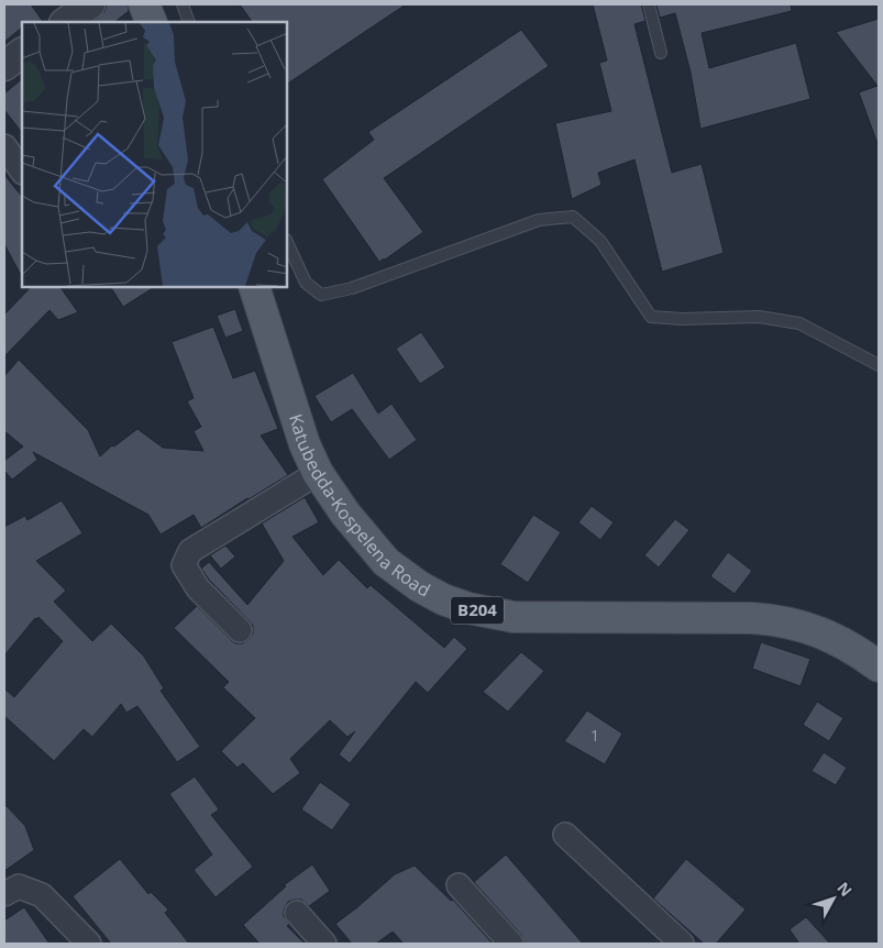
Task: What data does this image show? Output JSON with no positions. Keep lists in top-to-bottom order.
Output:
{
  "streets": {
    "main road": ["Katubedda-Kospelena Road", "B204"]
  },
  "house_numbers": ["1"],
  "north": "top right"
}
